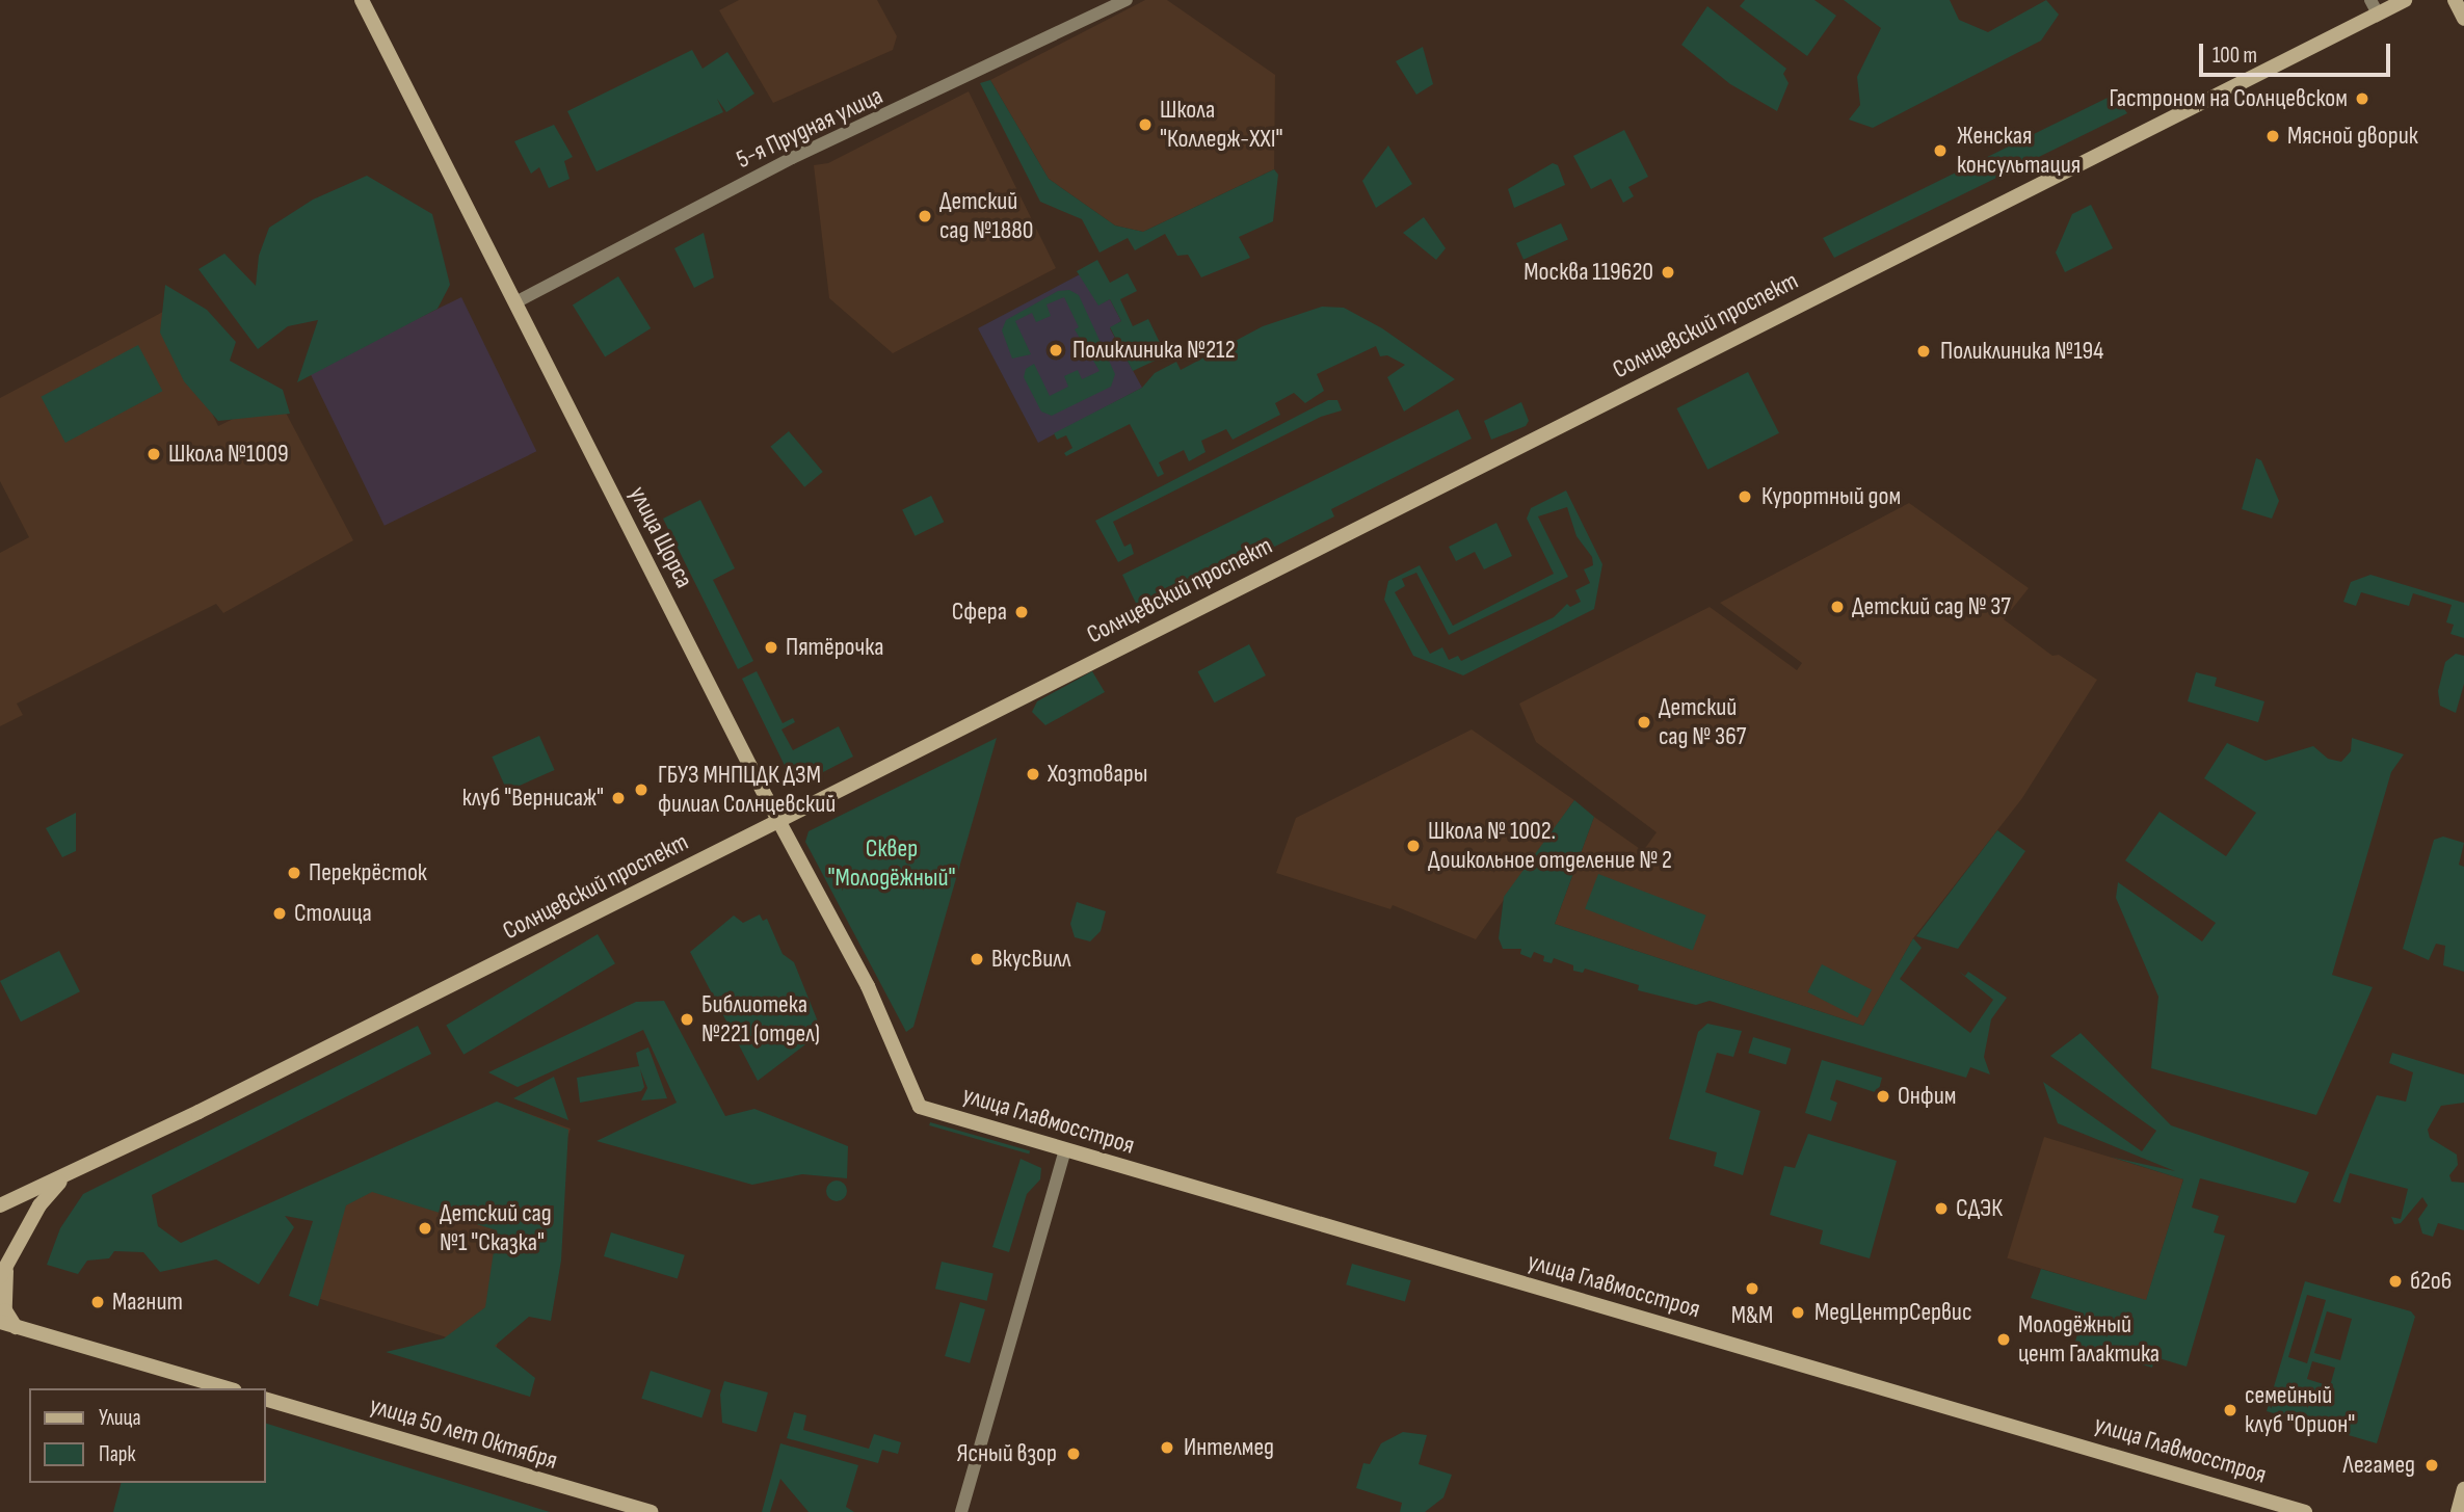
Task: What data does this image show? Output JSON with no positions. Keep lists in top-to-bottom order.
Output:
{
  "streets": {
    "street": [
      "5-я Прудная улица",
      "Солнцевский проспект",
      "улица Щорса",
      "улица Главмосстроя",
      "улица 50 лет Октября"
    ]
  },
  "crossings": [
    ["5-я Прудная улица", "улица Щорса"],
    ["Солнцевский проспект", "улица Щорса"],
    ["улица Щорса", "улица Главмосстроя"]
  ],
  "parks": ["Сквер \"Молодёжный\""],
  "places": [
    "Гастроном на Солнцевском",
    "Школа \"Колледж-XXI\"",
    "Мясной дворик",
    "Женская консультация",
    "Детский сад №1880",
    "Москва 119620",
    "Поликлиника №212",
    "Поликлиника №194",
    "Школа №1009",
    "Курортный дом",
    "Детский сад № 37",
    "Сфера",
    "Пятёрочка",
    "Детский сад № 367",
    "Хозтовары",
    "ГБУЗ МНПЦДК ДЗМ филиал Солнцевский",
    "клуб \"Вернисаж\"",
    "Школа № 1002. Дошкольное отделение № 2",
    "Перекрёсток",
    "Столица",
    "ВкусВилл",
    "Библиотека №221 (отдел)",
    "Онфим",
    "СДЭК",
    "Детский сад №1 \"Сказка\"",
    "б2о6",
    "M&M",
    "Магнит",
    "МедЦентрСервис",
    "Молодёжный цент Галактика",
    "семейный клуб \"Орион\"",
    "Интелмед",
    "Ясный взор",
    "Легамед"
  ],
  "legend": ["Улица", "Парк"],
  "scale_bar": "100 m"
}
